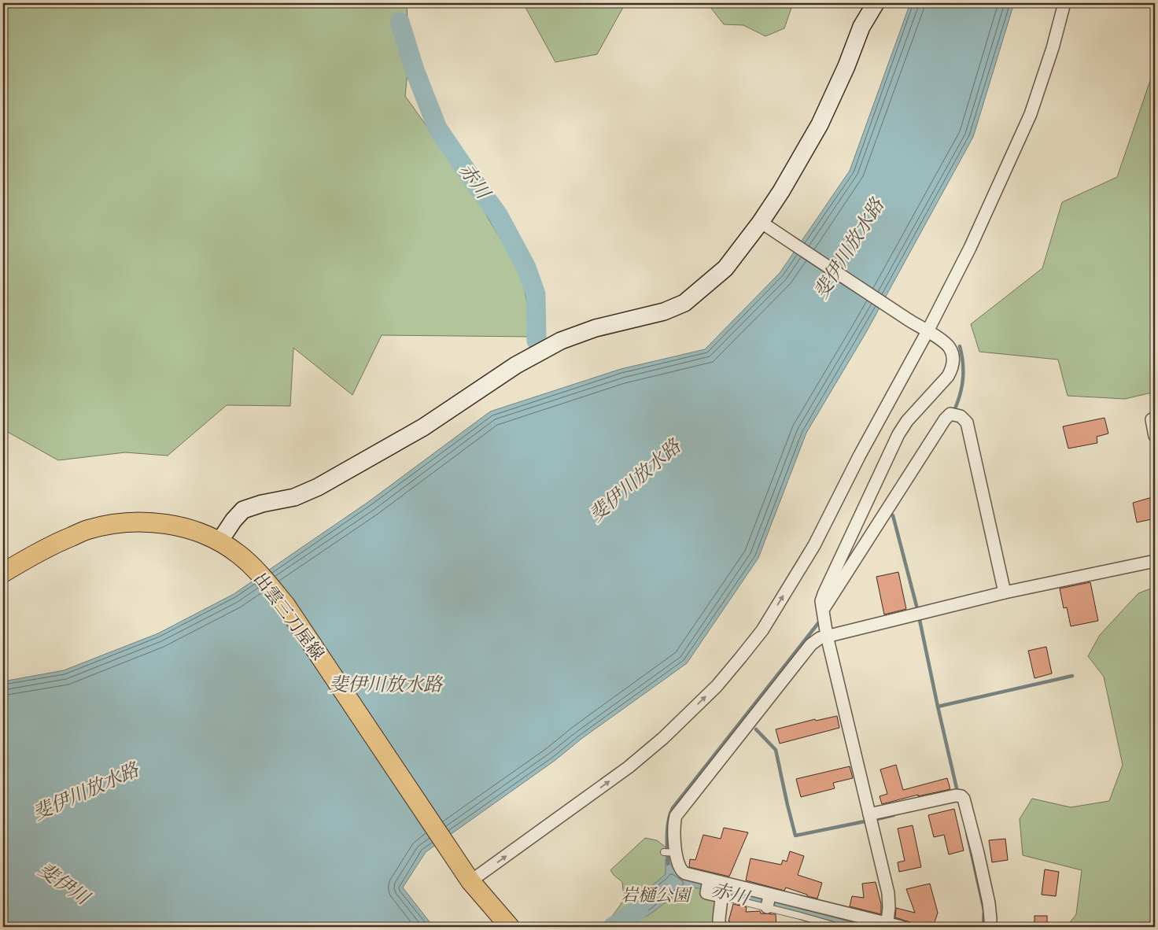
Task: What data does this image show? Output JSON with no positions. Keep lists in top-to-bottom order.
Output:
{
  "streets": {
    "main road": ["出雲三刀屋線"]
  },
  "water": ["赤川", "斐伊川放水路", "斐伊川"],
  "parks": ["岩樋公園"]
}
